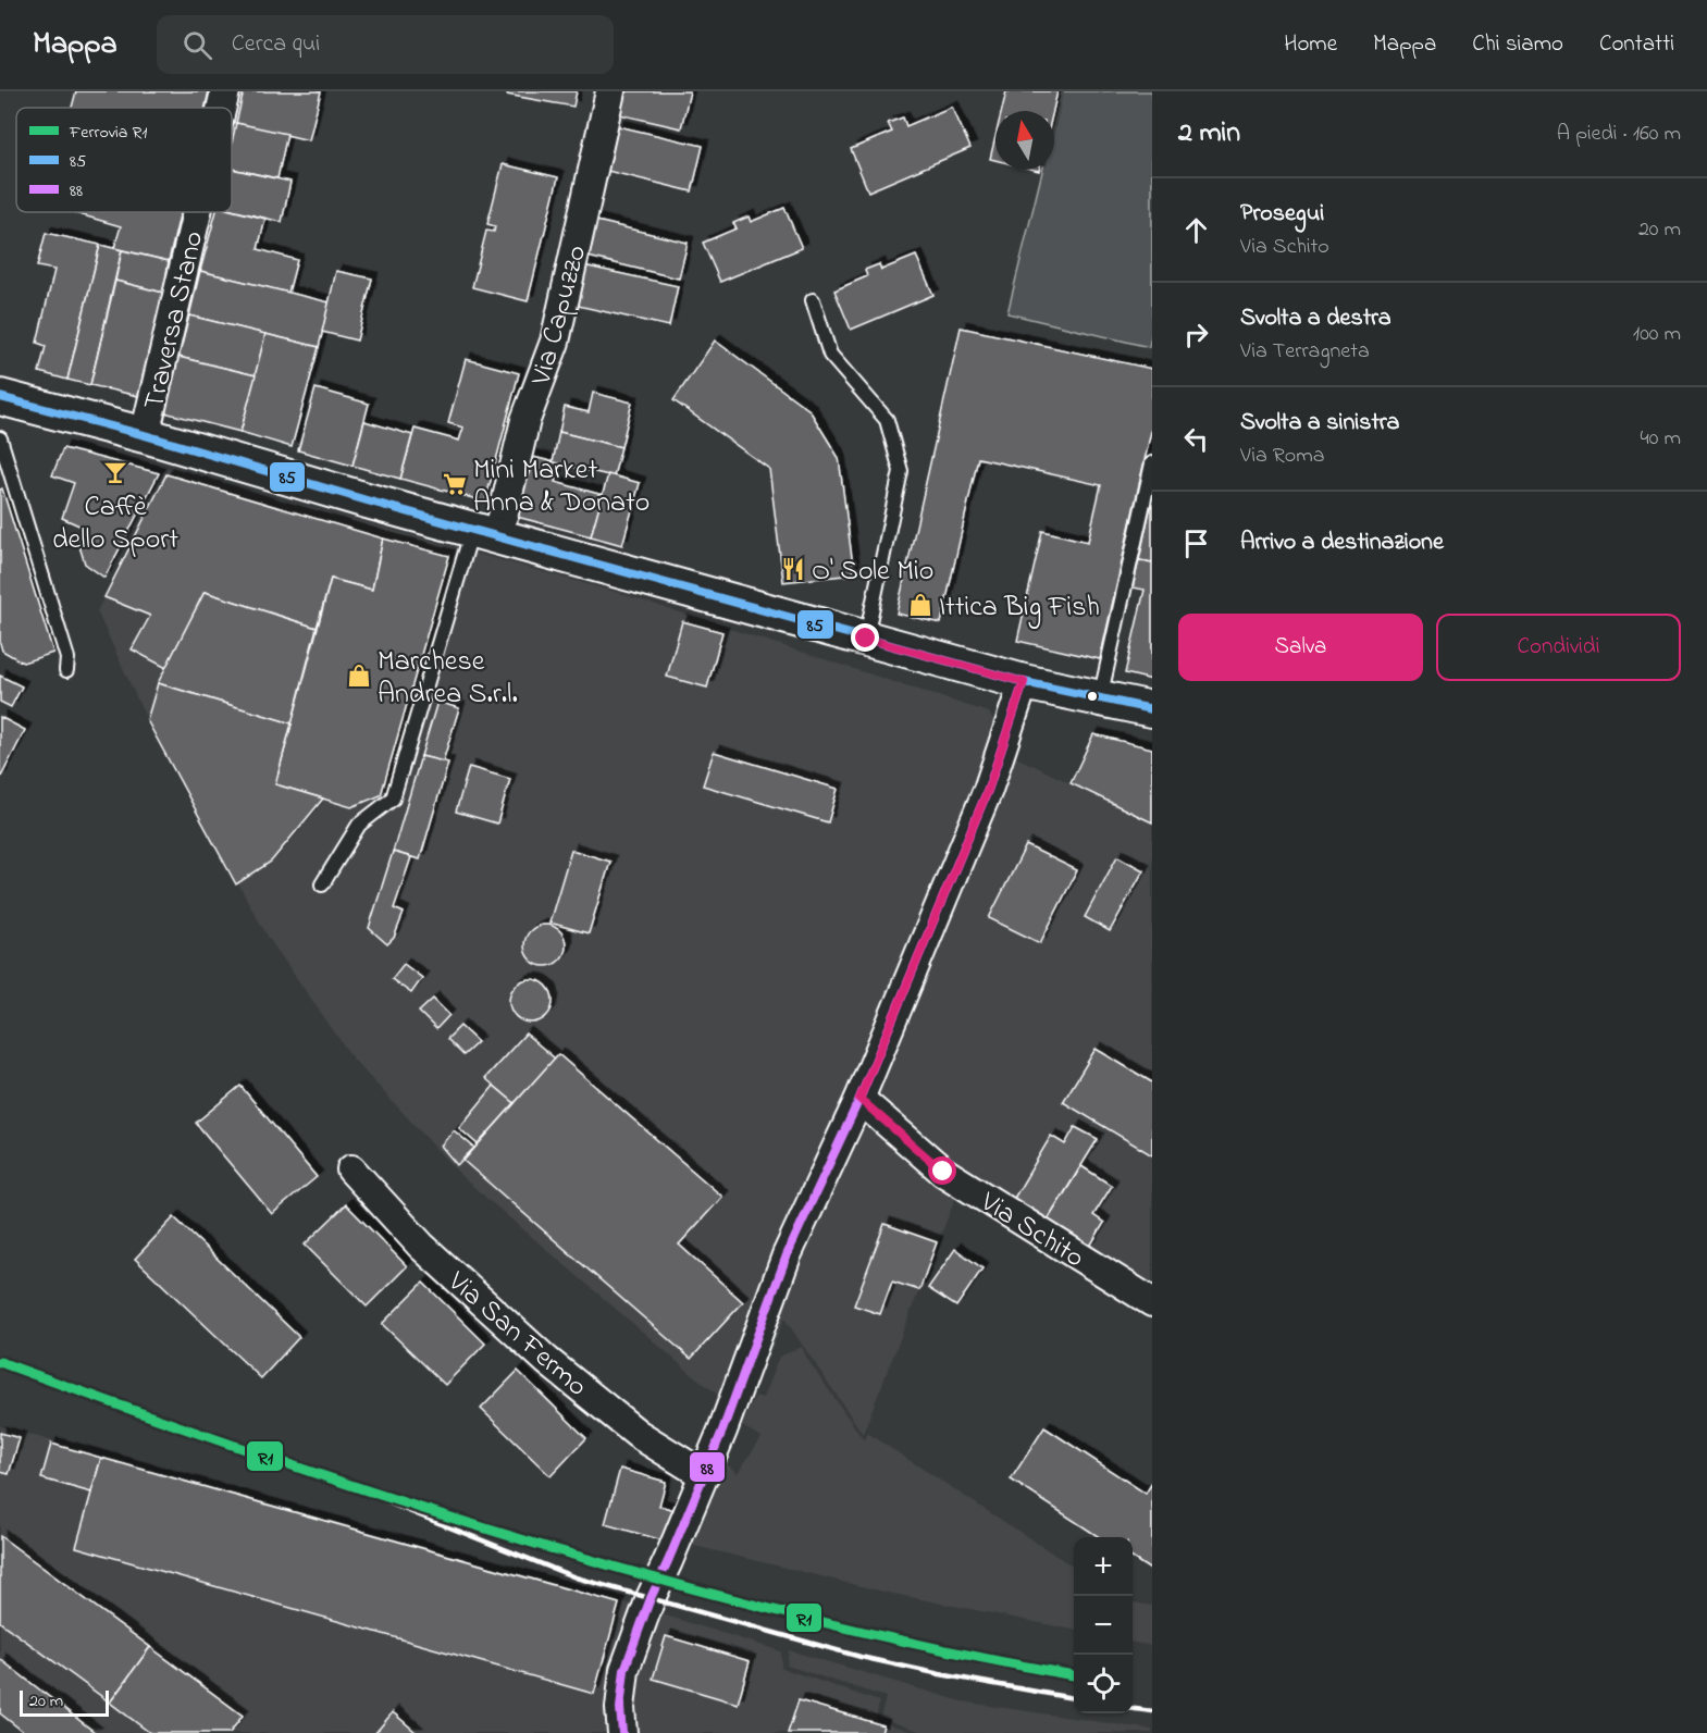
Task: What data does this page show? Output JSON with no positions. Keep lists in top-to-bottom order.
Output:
{
  "streets": {
    "street": [
      "Via Capuzzo",
      "Traversa Stano",
      "Via Schito",
      "Via San Fermo"
    ]
  },
  "places": {
    "bar": ["Caffè dello Sport"],
    "supermarket": ["Mini Market Anna & Donato"],
    "restaurant": ["O' Sole Mio"],
    "shop": ["Ittica Big Fish", "Marchese Andrea S.r.l."]
  },
  "lines": ["transit line 85", "transit line 88", "rail line R1"],
  "legend": ["Ferrovia R1", "85", "88"],
  "scale_bar": "20 m",
  "north": "top",
  "page": {
    "header": "Mappa",
    "search": "Cerca qui",
    "nav": [
      "Home",
      "Mappa",
      "Chi siamo",
      "Contatti"
    ],
    "heading": ["2 min", "A piedi · 160 m"],
    "list": [
      ["Prosegui", "Via Schito", "20 m"],
      ["Svolta a destra", "Via Terragneta", "100 m"],
      ["Svolta a sinistra", "Via Roma", "40 m"],
      "Arrivo a destinazione"
    ],
    "buttons": ["Salva", "Condividi"],
    "map_buttons": ["+", "−"],
    "scale": "20 m"
  }
}
